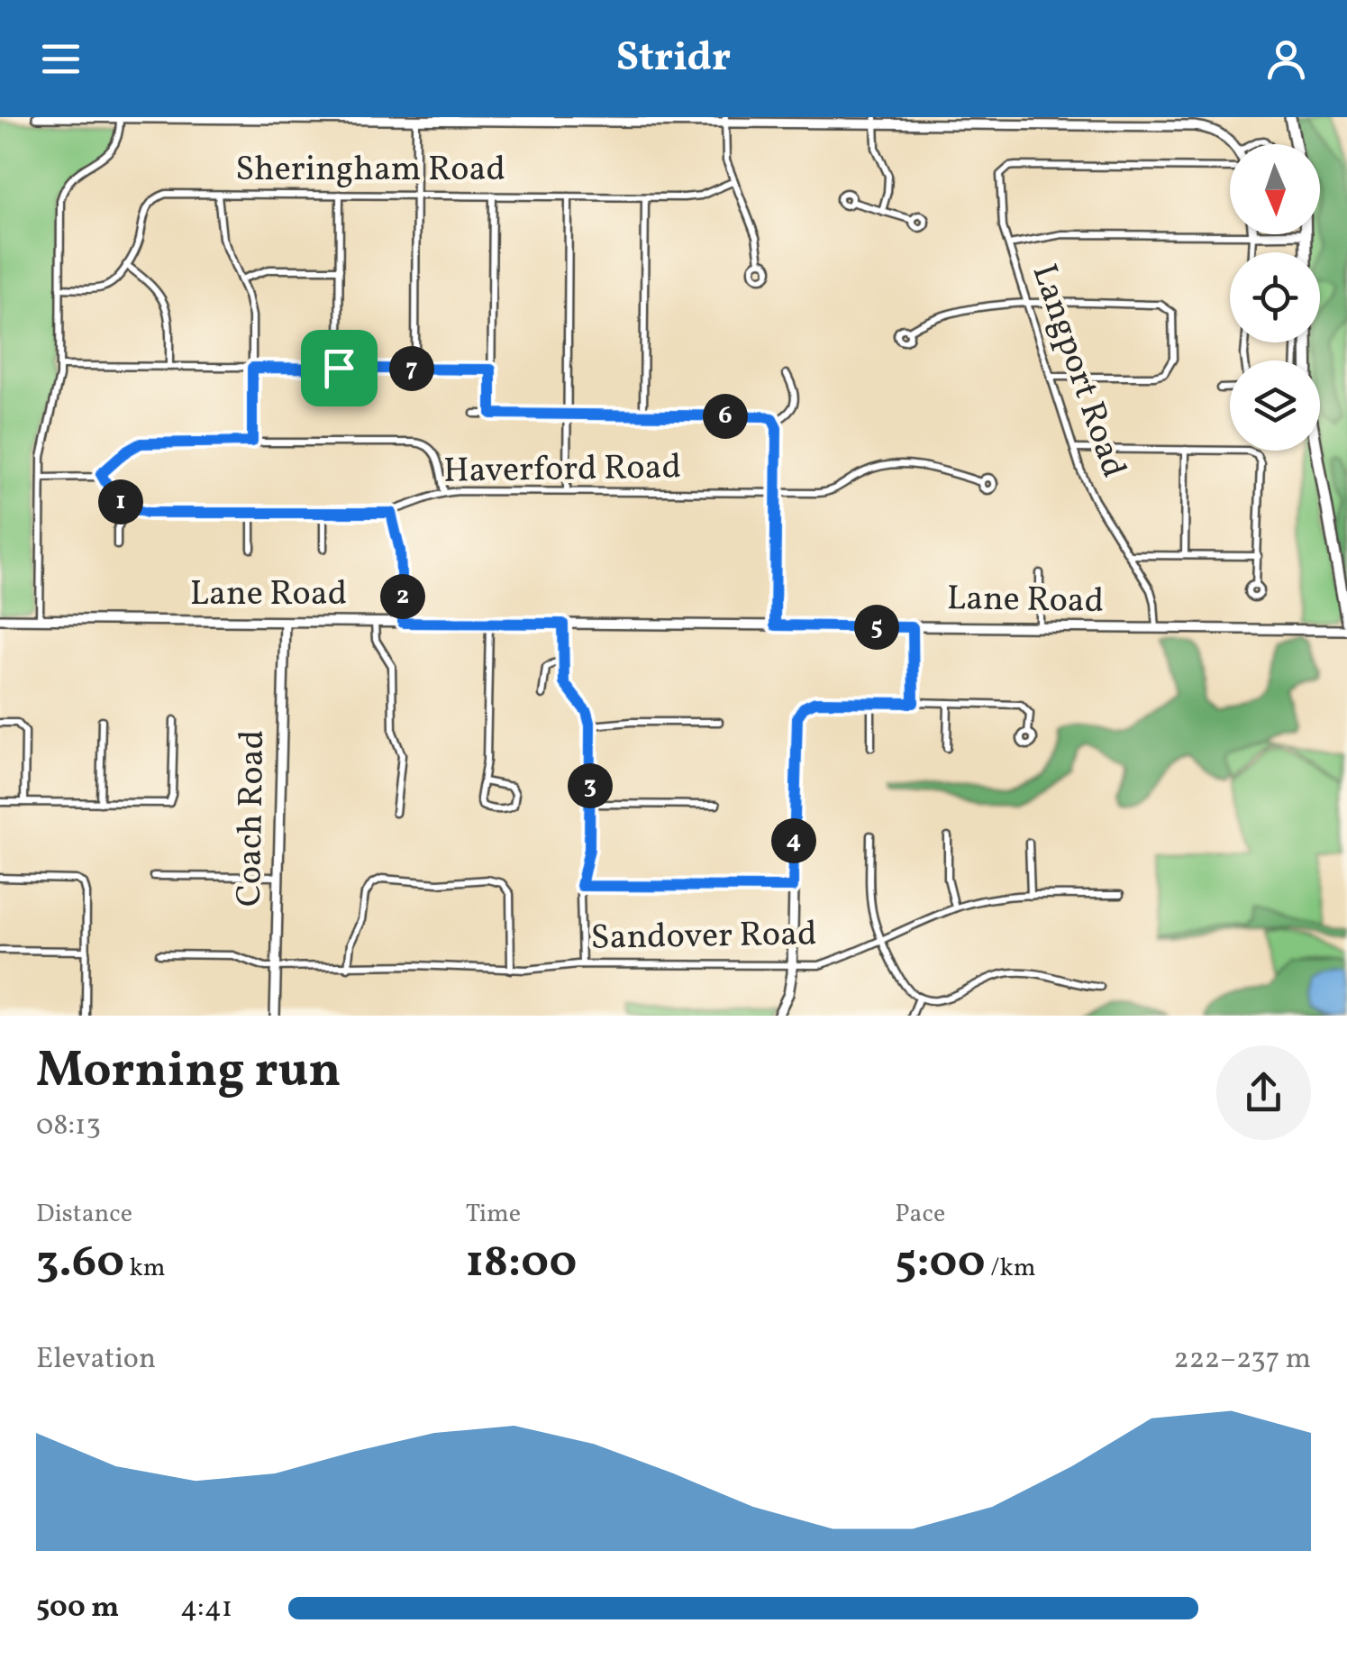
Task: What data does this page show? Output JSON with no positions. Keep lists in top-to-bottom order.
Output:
{
  "streets": {
    "street": [
      "Sheringham Road",
      "Langport Road",
      "Haverford Road",
      "Lane Road",
      "Coach Road",
      "Sandover Road"
    ]
  },
  "crossings": [
    ["Langport Road", "Lane Road"],
    ["Lane Road", "Coach Road"],
    ["Coach Road", "Sandover Road"]
  ],
  "north": "bottom",
  "page": {
    "header": "Stridr",
    "pins": [
      "7",
      "6",
      "1",
      "2",
      "5",
      "3",
      "4"
    ],
    "heading": ["Morning run", "08:13"],
    "stats": [
      ["Distance", "3.60 km"],
      ["Time", "18:00"],
      ["Pace", "5:00 /km"]
    ],
    "chart": ["Elevation", "222–237 m"],
    "list": [
      {
        "name": "500 m",
        "note": "4:41"
      }
    ]
  }
}
